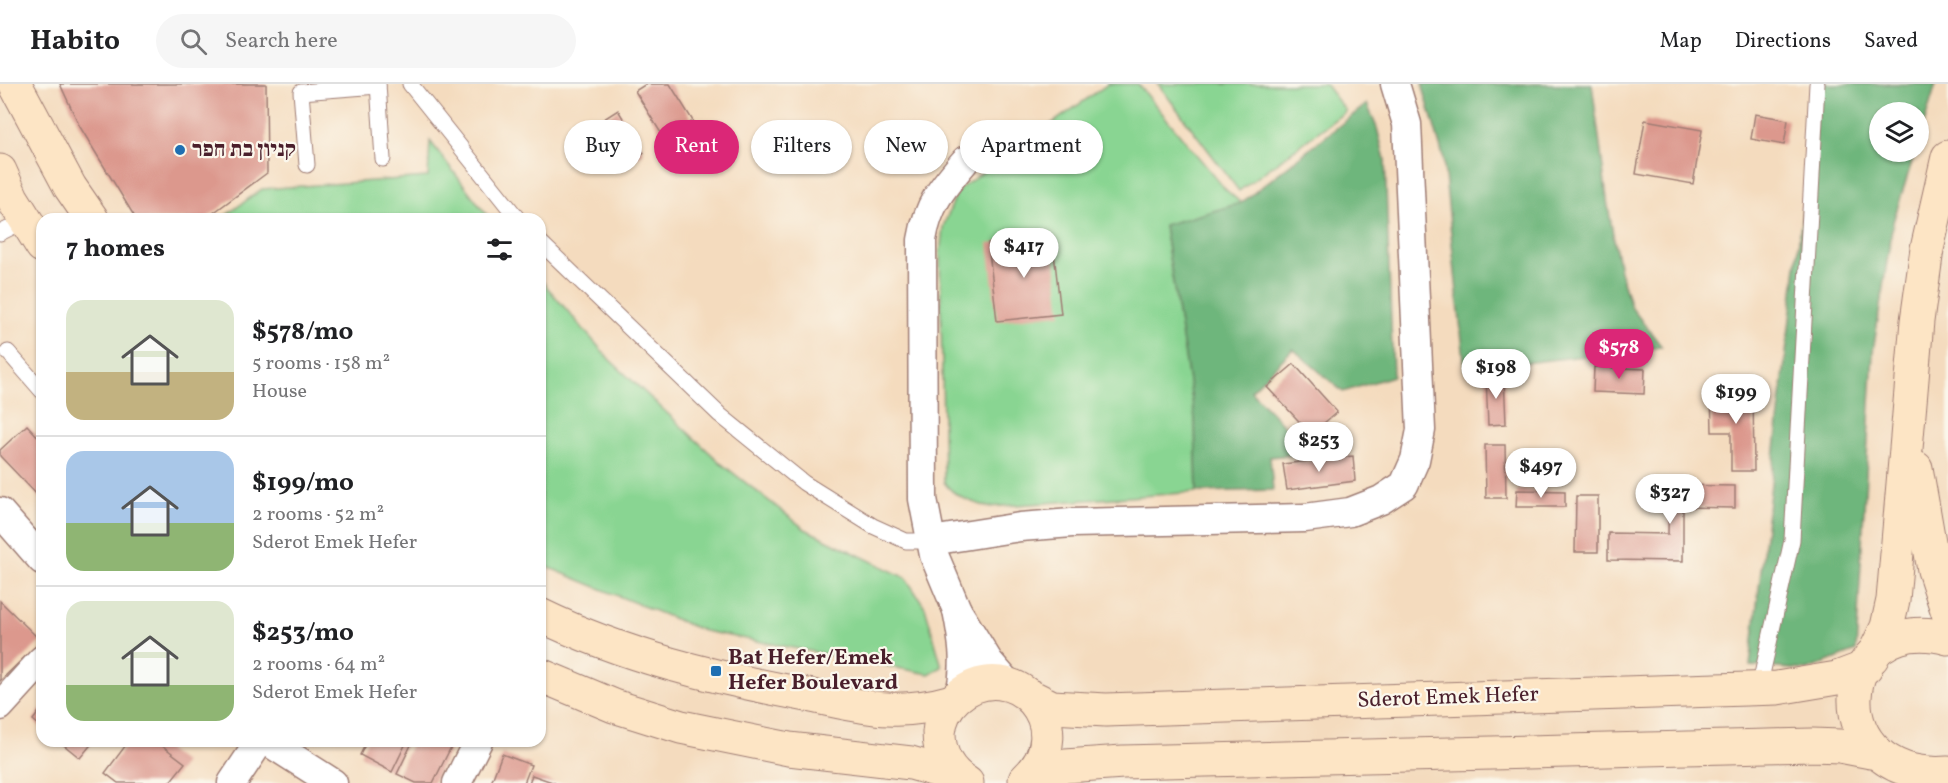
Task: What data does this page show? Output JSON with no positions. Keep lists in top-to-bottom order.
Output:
{
  "streets": {
    "street": ["Sderot Emek Hefer"]
  },
  "places": {
    "other": ["קניון בת חפר"],
    "transit": ["Bat Hefer/Emek Hefer Boulevard"]
  },
  "page": {
    "header": "Habito",
    "search": "Search here",
    "nav": ["Map", "Directions", "Saved"],
    "chip": [
      "Buy",
      "Rent",
      "Filters",
      "New",
      "Apartment"
    ],
    "heading": "7 homes",
    "price": [
      "$417",
      "$578",
      "$198",
      "$199",
      "$253",
      "$497",
      "$327"
    ],
    "list": [
      {
        "name": "$578/mo",
        "note": "5 rooms · 158 m² · House"
      },
      {
        "name": "$199/mo",
        "note": "2 rooms · 52 m² · Sderot Emek Hefer"
      },
      {
        "name": "$253/mo",
        "note": "2 rooms · 64 m² · Sderot Emek Hefer"
      }
    ]
  }
}
